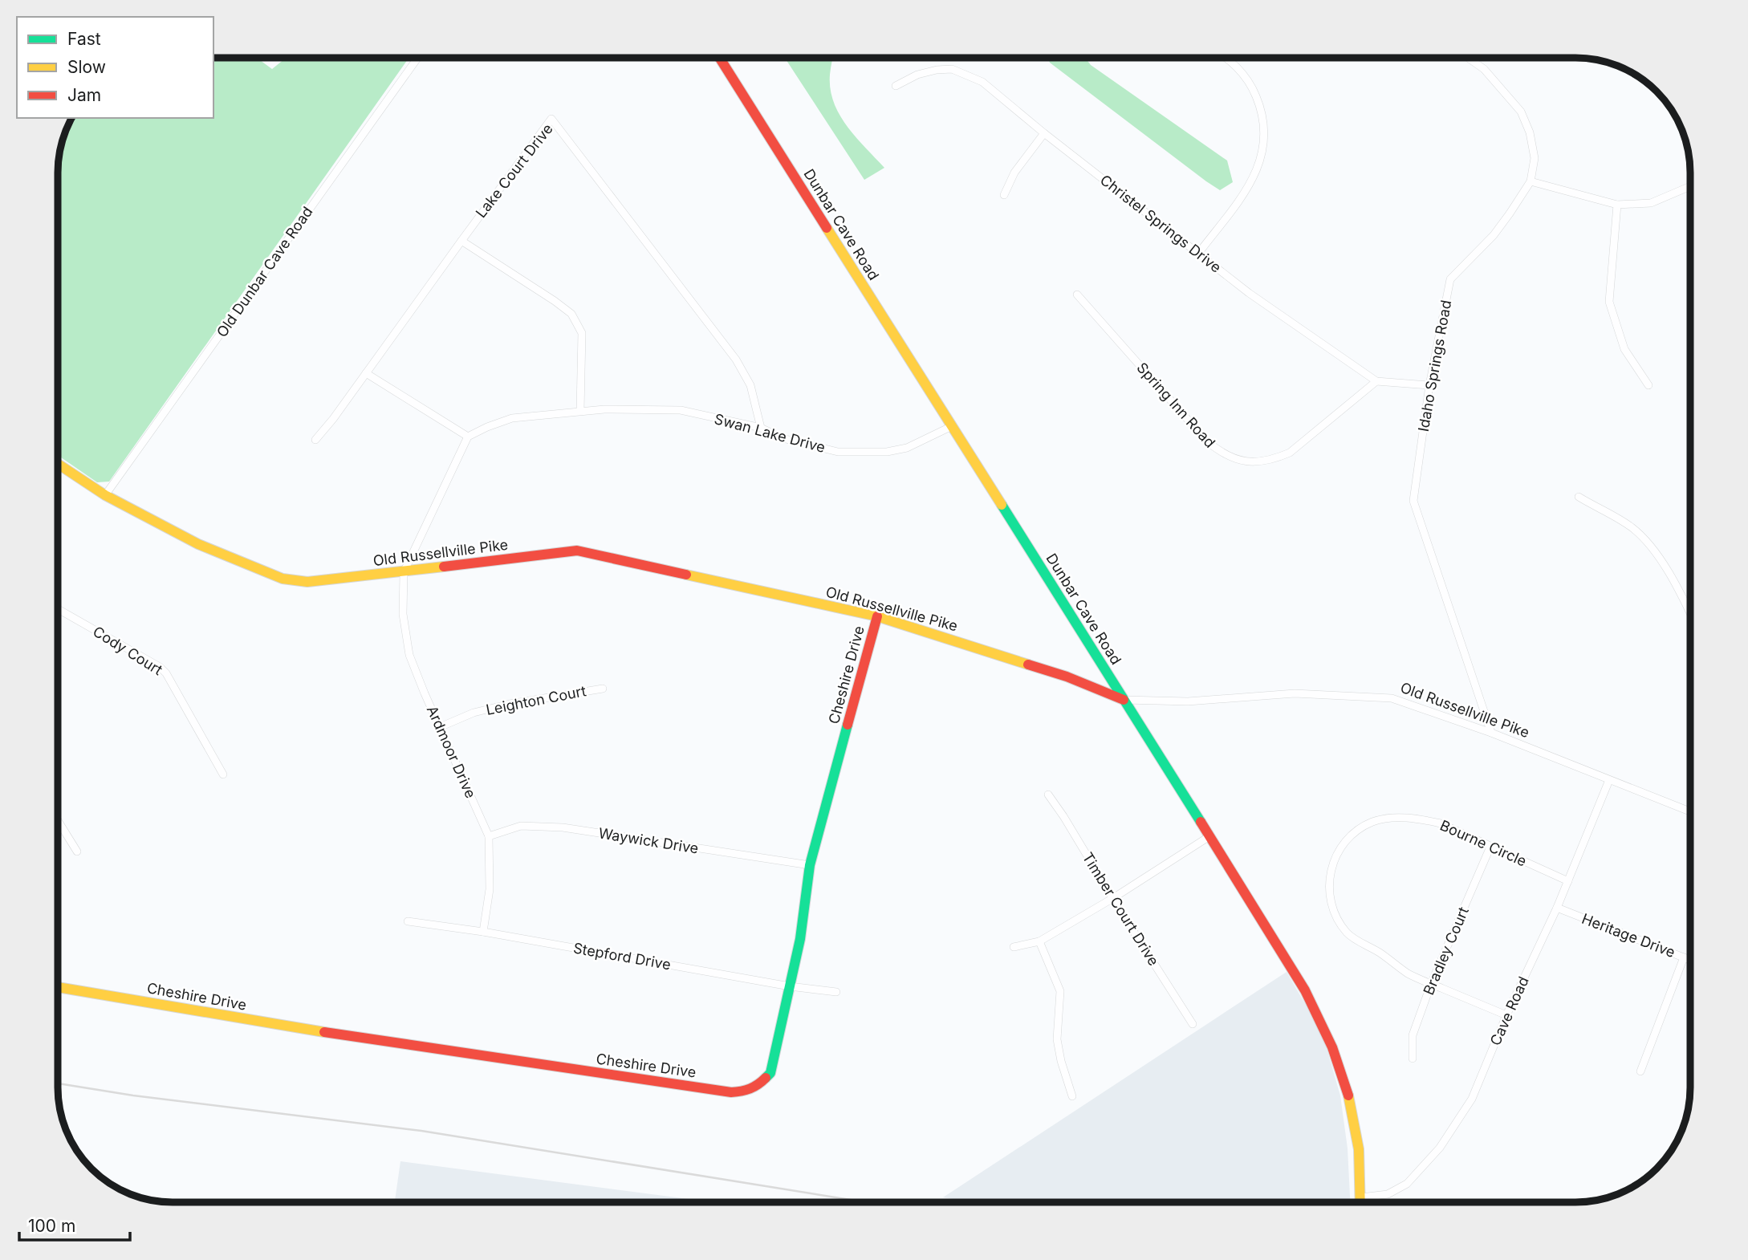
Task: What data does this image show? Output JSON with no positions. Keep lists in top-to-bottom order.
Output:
{
  "streets": {
    "street": [
      "Lake Court Drive",
      "Christel Springs Drive",
      "Dunbar Cave Road",
      "Old Dunbar Cave Road",
      "Idaho Springs Road",
      "Spring Inn Road",
      "Swan Lake Drive",
      "Old Russellville Pike",
      "Cody Court",
      "Cheshire Drive",
      "Leighton Court",
      "Ardmoor Drive",
      "Waywick Drive",
      "Bourne Circle",
      "Timber Court Drive",
      "Heritage Drive",
      "Bradley Court",
      "Stepford Drive",
      "Cave Road"
    ]
  },
  "crossings": [
    ["Lake Court Drive", "Swan Lake Drive"],
    ["Christel Springs Drive", "Spring Inn Road"],
    ["Dunbar Cave Road", "Swan Lake Drive"],
    ["Dunbar Cave Road", "Old Russellville Pike"],
    ["Dunbar Cave Road", "Cave Road"],
    ["Old Dunbar Cave Road", "Old Russellville Pike"],
    ["Idaho Springs Road", "Old Russellville Pike"],
    ["Old Russellville Pike", "Cheshire Drive"],
    ["Old Russellville Pike", "Ardmoor Drive"],
    ["Old Russellville Pike", "Cave Road"],
    ["Cheshire Drive", "Waywick Drive"],
    ["Cheshire Drive", "Stepford Drive"],
    ["Leighton Court", "Ardmoor Drive"],
    ["Ardmoor Drive", "Waywick Drive"],
    ["Ardmoor Drive", "Stepford Drive"],
    ["Bourne Circle", "Bradley Court"],
    ["Bourne Circle", "Cave Road"],
    ["Heritage Drive", "Cave Road"]
  ],
  "legend": ["Fast", "Slow", "Jam"],
  "scale_bar": "100 m"
}
